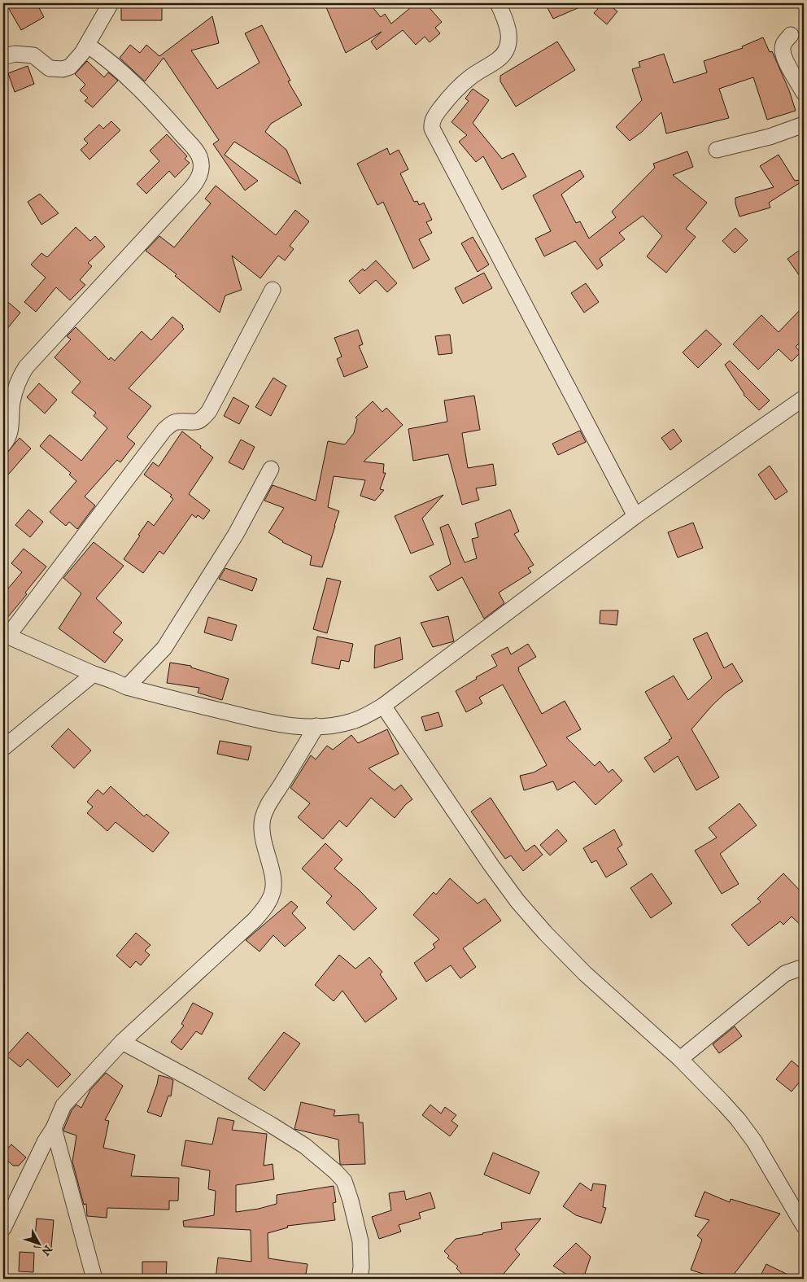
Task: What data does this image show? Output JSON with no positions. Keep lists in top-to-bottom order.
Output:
{
  "north": "bottom right"
}
